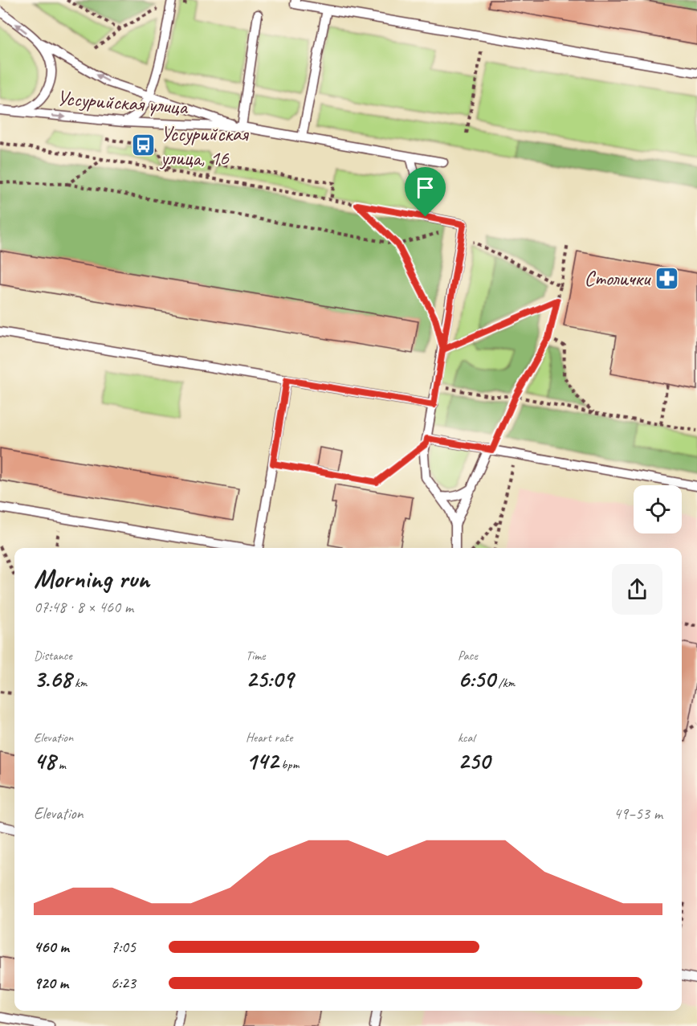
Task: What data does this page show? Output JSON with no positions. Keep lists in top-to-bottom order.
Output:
{
  "streets": {
    "lane": ["Уссурийская улица"]
  },
  "places": {
    "bus stop": ["Уссурийская улица, 16"],
    "pharmacy": ["Столички"]
  },
  "page": {
    "heading": ["Morning run", "07:48 · 8 × 460 m"],
    "stats": [
      ["Distance", "3.68 km"],
      ["Time", "25:09"],
      ["Pace", "6:50 /km"],
      ["Elevation", "48 m"],
      ["Heart rate", "142 bpm"],
      ["kcal", "250"]
    ],
    "chart": ["Elevation", "49–53 m"],
    "list": [
      {
        "name": "460 m",
        "note": "7:05"
      },
      {
        "name": "920 m",
        "note": "6:23"
      }
    ]
  }
}
